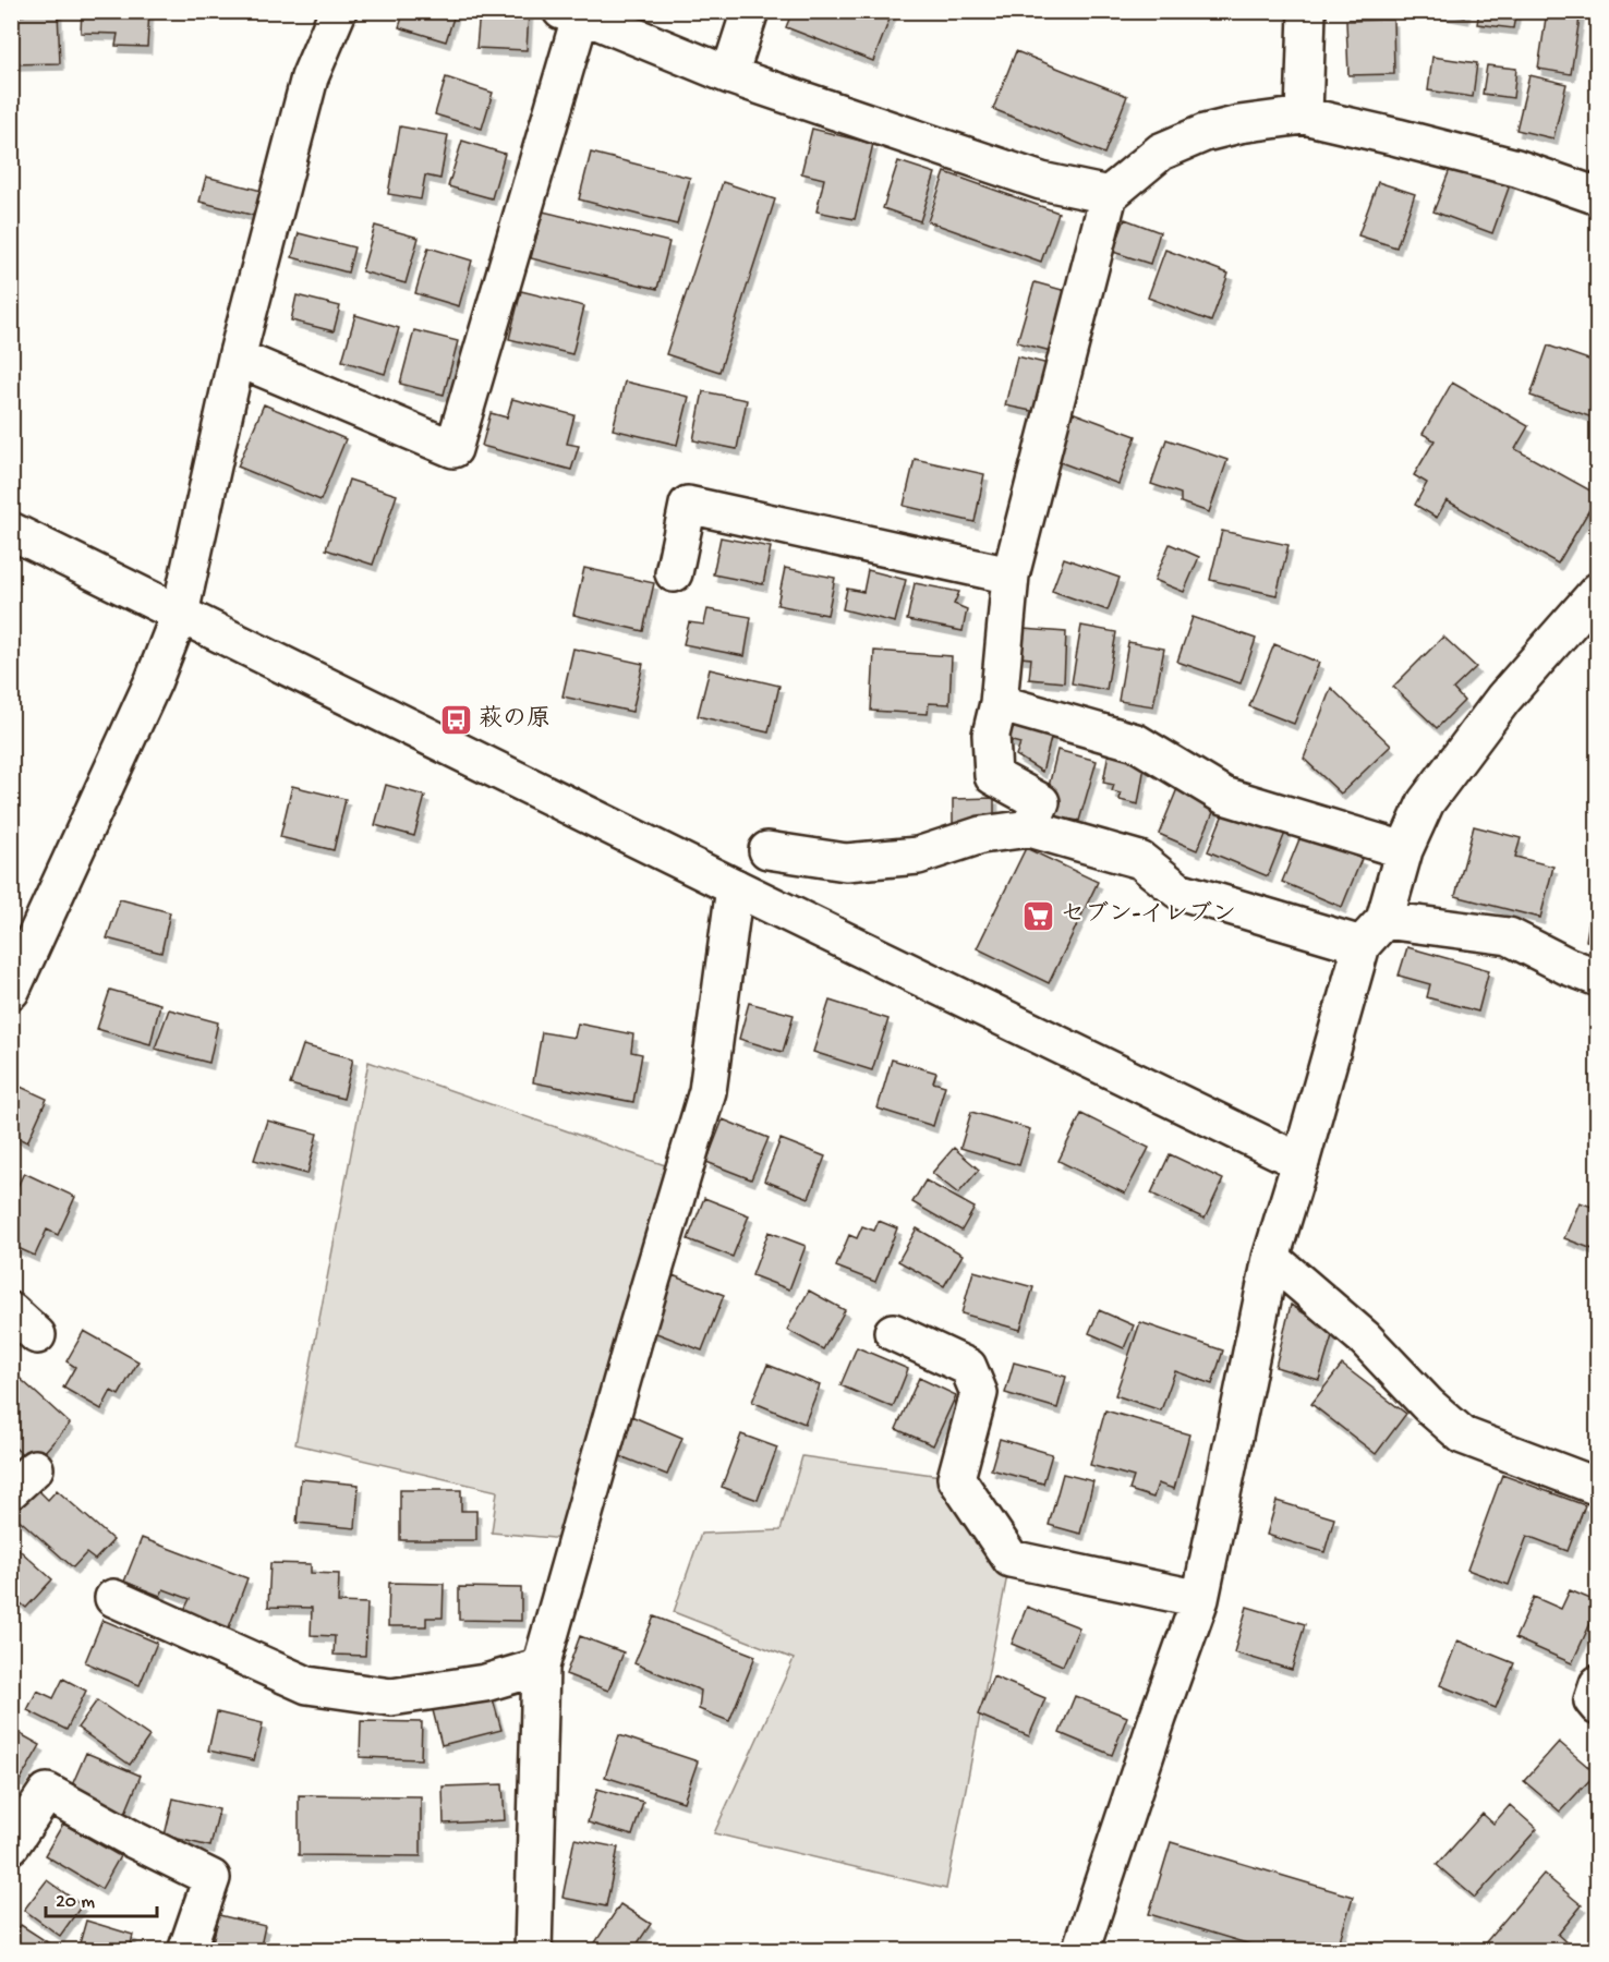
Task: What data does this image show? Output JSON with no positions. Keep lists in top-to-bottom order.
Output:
{
  "places": {
    "bus stop": ["萩の原"],
    "supermarket": ["セブン-イレブン"]
  },
  "scale_bar": "20 m"
}
